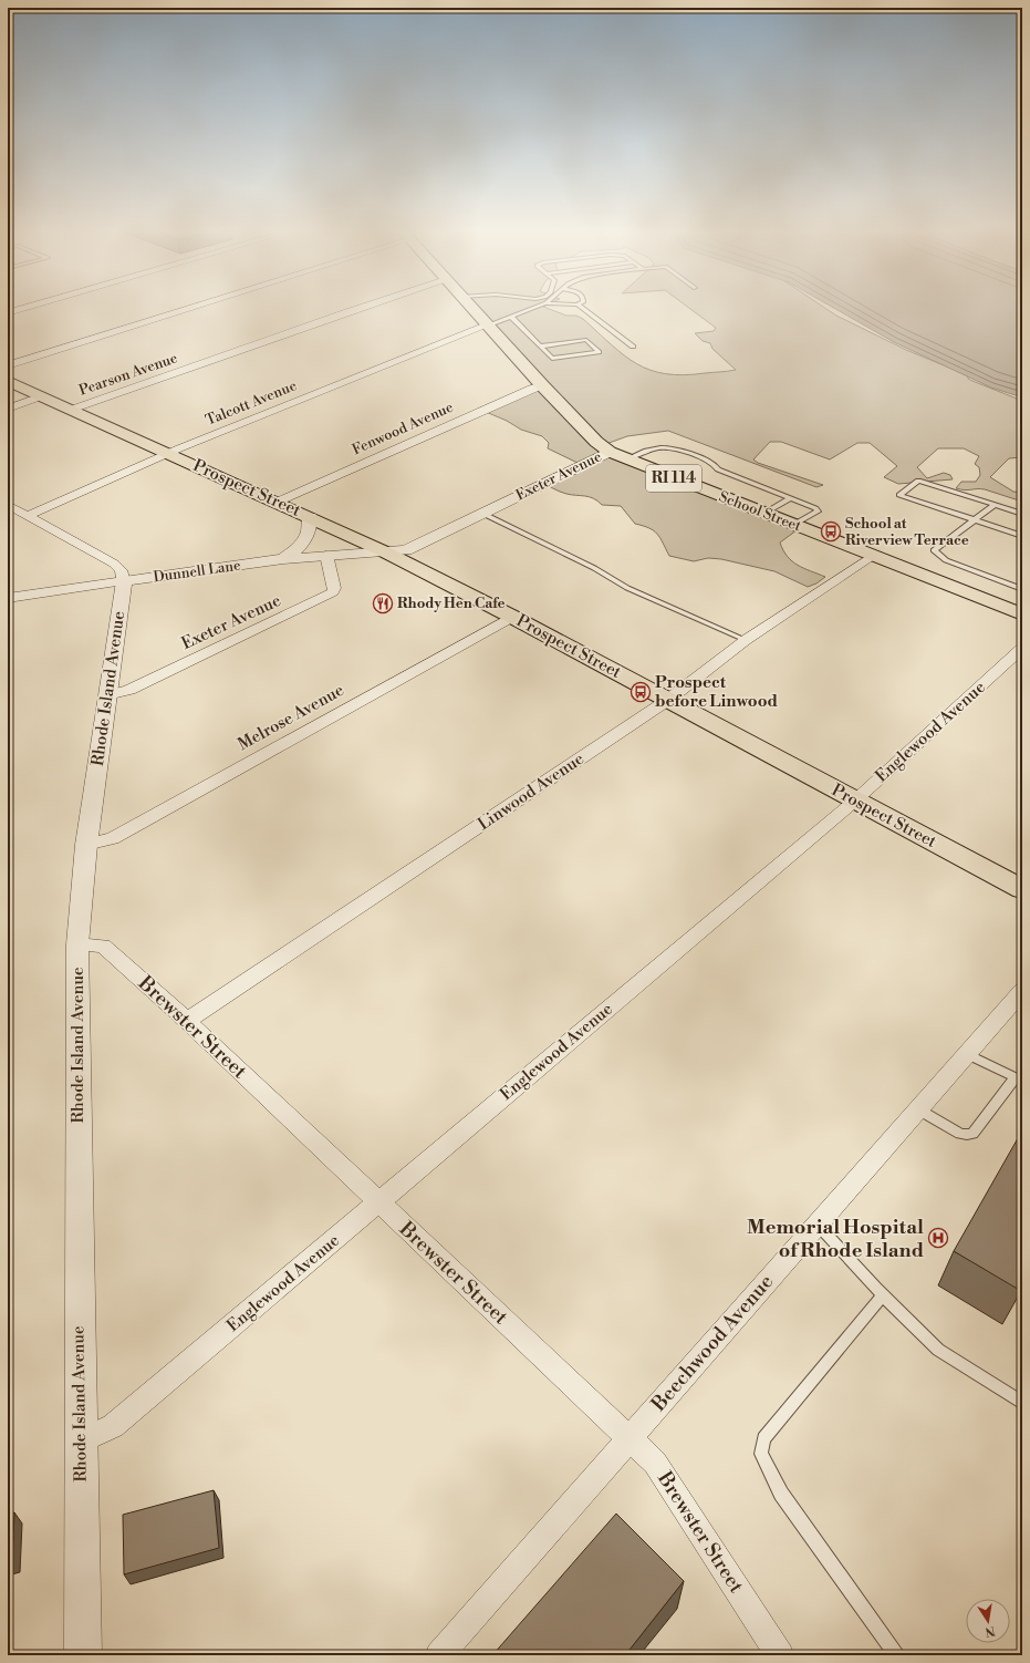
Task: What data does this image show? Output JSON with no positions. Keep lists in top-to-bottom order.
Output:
{
  "streets": {
    "main road": ["RI 114", "Prospect Street", "School Street"],
    "street": [
      "Pearson Avenue",
      "Talcott Avenue",
      "Fenwood Avenue",
      "Exeter Avenue",
      "Dunnell Lane",
      "Rhode Island Avenue",
      "Melrose Avenue",
      "Englewood Avenue",
      "Linwood Avenue",
      "Brewster Street",
      "Beechwood Avenue"
    ]
  },
  "crossings": [
    ["Pearson Avenue", "Prospect Street"],
    ["Talcott Avenue", "Prospect Street"],
    ["Talcott Avenue", "School Street"],
    ["Fenwood Avenue", "Prospect Street"],
    ["Fenwood Avenue", "School Street"],
    ["Exeter Avenue", "Prospect Street"],
    ["Exeter Avenue", "School Street"],
    ["Exeter Avenue", "Dunnell Lane"],
    ["Exeter Avenue", "Rhode Island Avenue"],
    ["Prospect Street", "Dunnell Lane"],
    ["Prospect Street", "Melrose Avenue"],
    ["Prospect Street", "Englewood Avenue"],
    ["Prospect Street", "Linwood Avenue"],
    ["School Street", "Linwood Avenue"],
    ["Dunnell Lane", "Rhode Island Avenue"],
    ["Rhode Island Avenue", "Melrose Avenue"],
    ["Rhode Island Avenue", "Englewood Avenue"],
    ["Rhode Island Avenue", "Brewster Street"],
    ["Englewood Avenue", "Brewster Street"],
    ["Linwood Avenue", "Brewster Street"],
    ["Brewster Street", "Beechwood Avenue"]
  ],
  "places": {
    "bus stop": ["School at Riverview Terrace", "Prospect before Linwood"],
    "restaurant": ["Rhody Hen Cafe"],
    "hospital": ["Memorial Hospital of Rhode Island"]
  },
  "north": "bottom"
}
